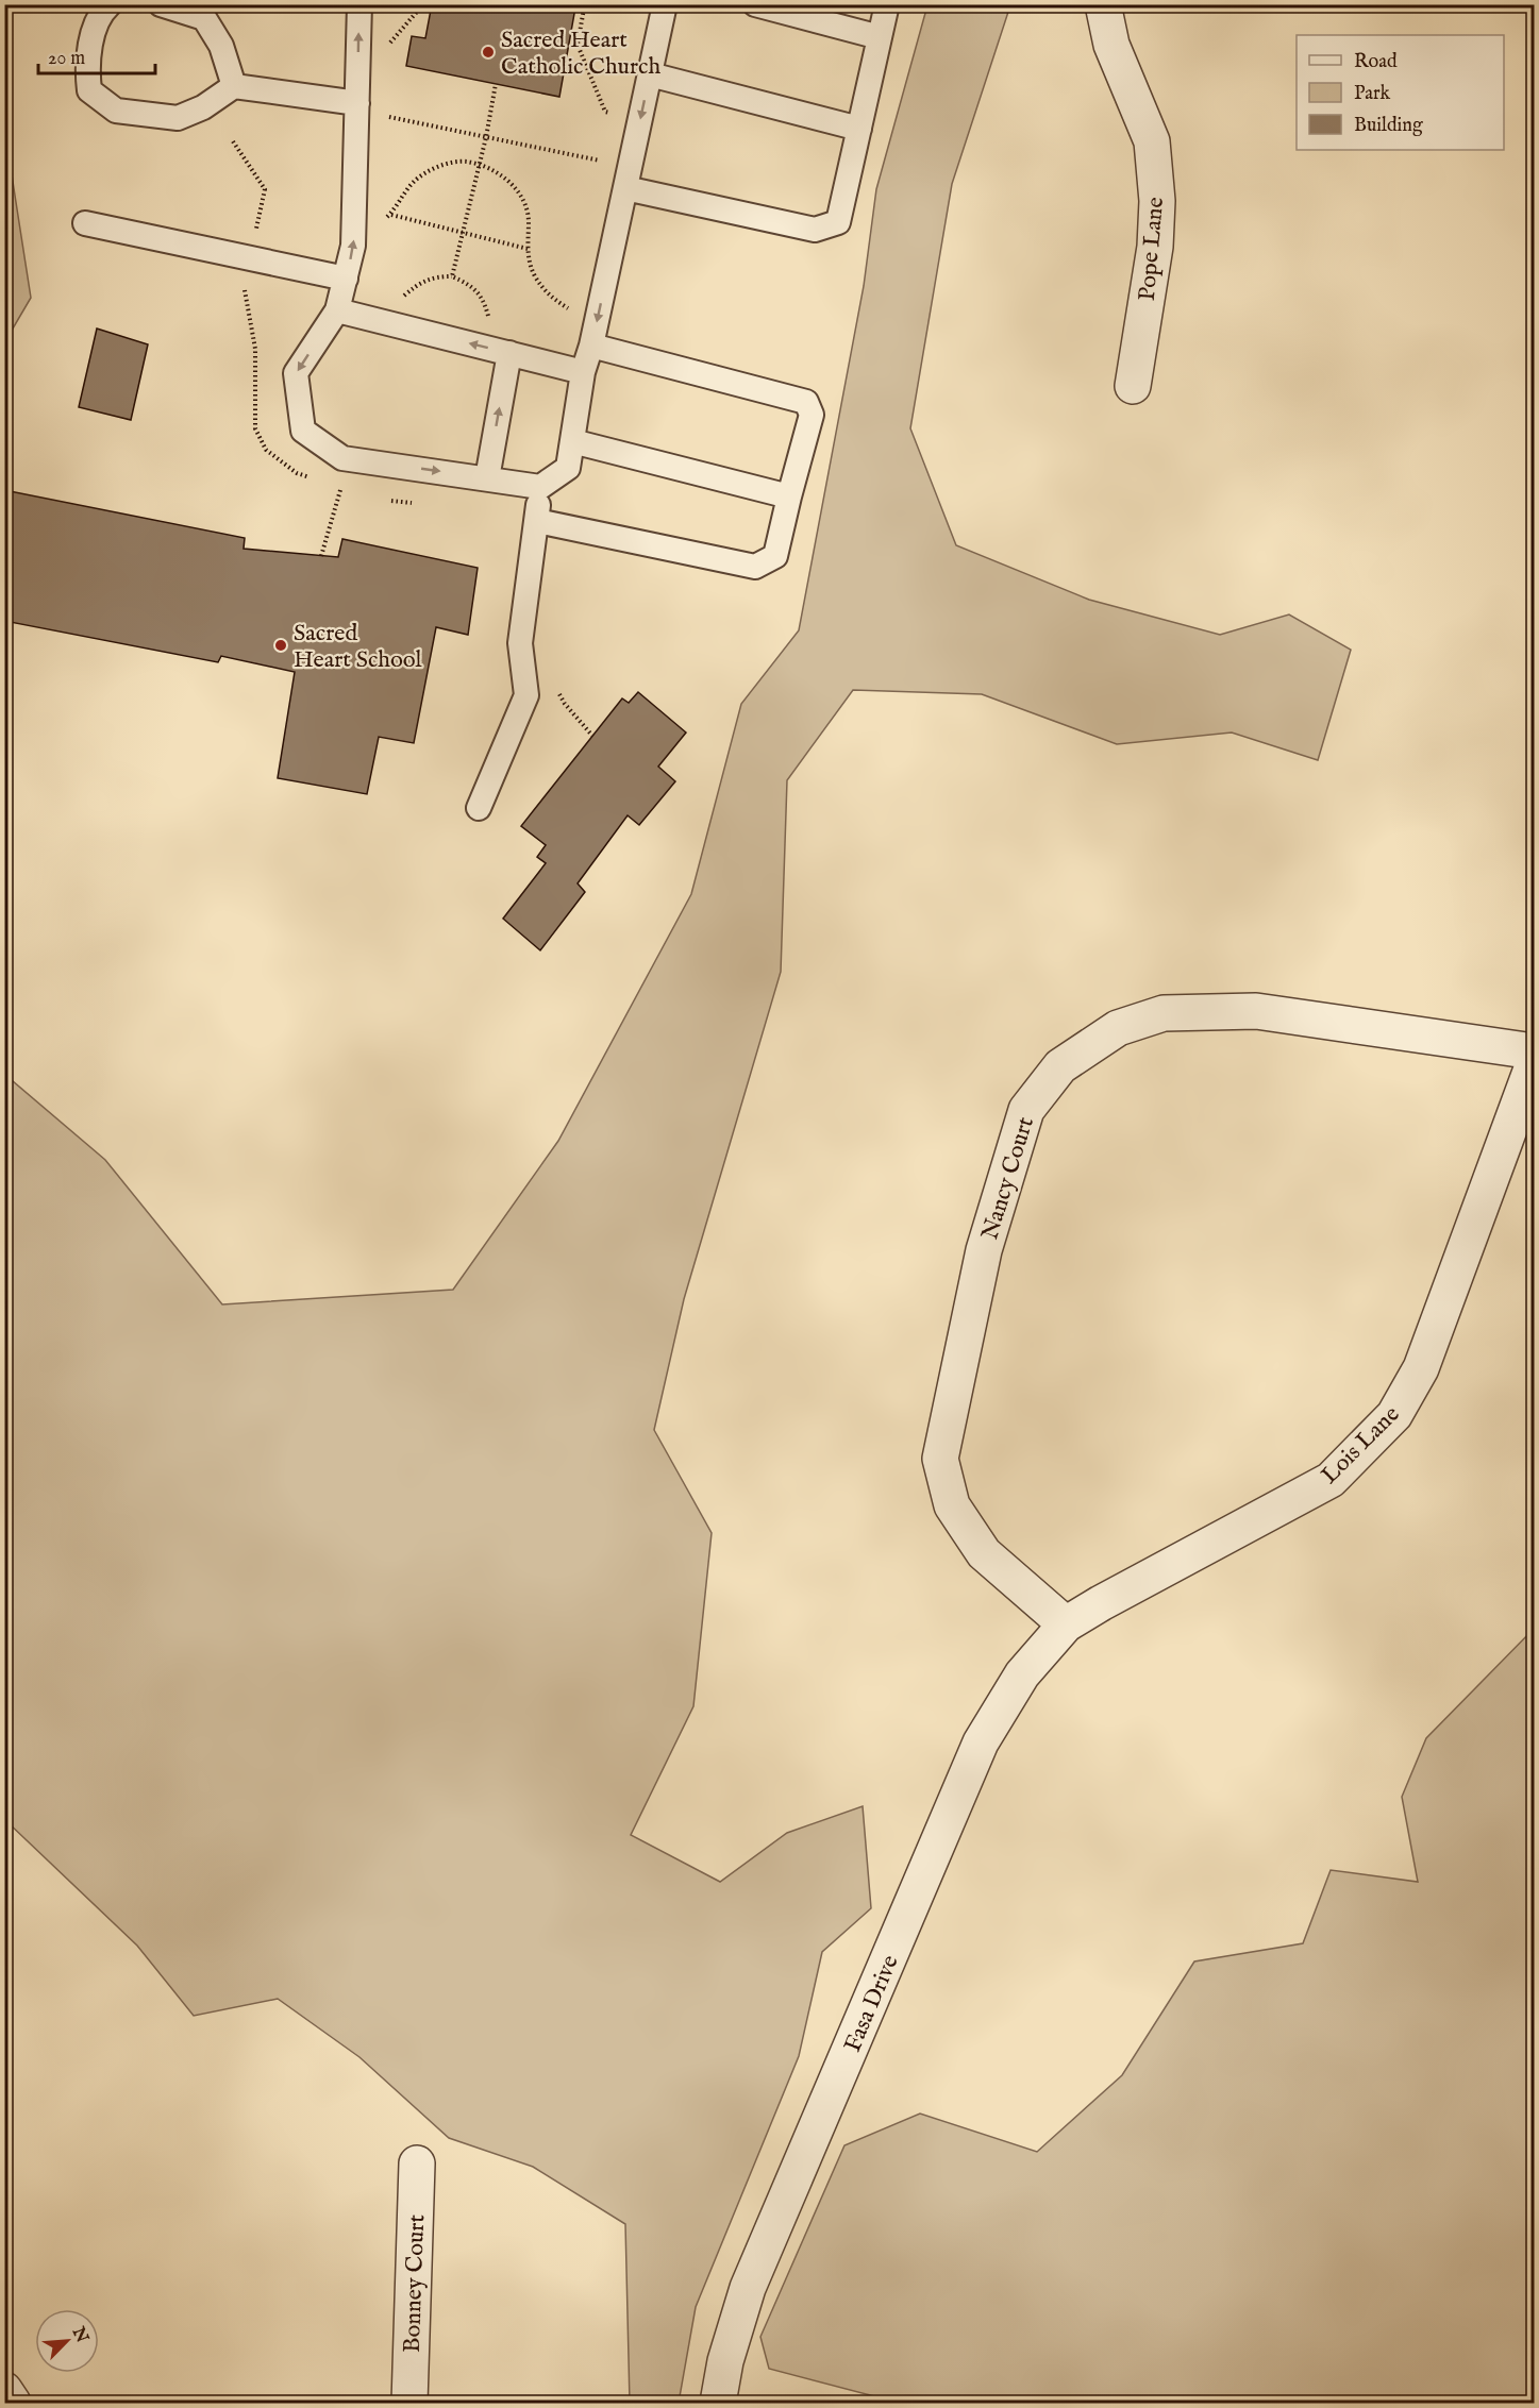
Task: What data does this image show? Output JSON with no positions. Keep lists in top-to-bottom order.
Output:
{
  "streets": {
    "street": [
      "Pope Lane",
      "Nancy Court",
      "Lois Lane",
      "Fasa Drive",
      "Bonney Court"
    ]
  },
  "crossings": [
    ["Nancy Court", "Lois Lane"],
    ["Nancy Court", "Fasa Drive"],
    ["Lois Lane", "Fasa Drive"]
  ],
  "places": ["Sacred Heart Catholic Church", "Sacred Heart School"],
  "legend": ["Road", "Park", "Building"],
  "scale_bar": "20 m",
  "north": "top right"
}
